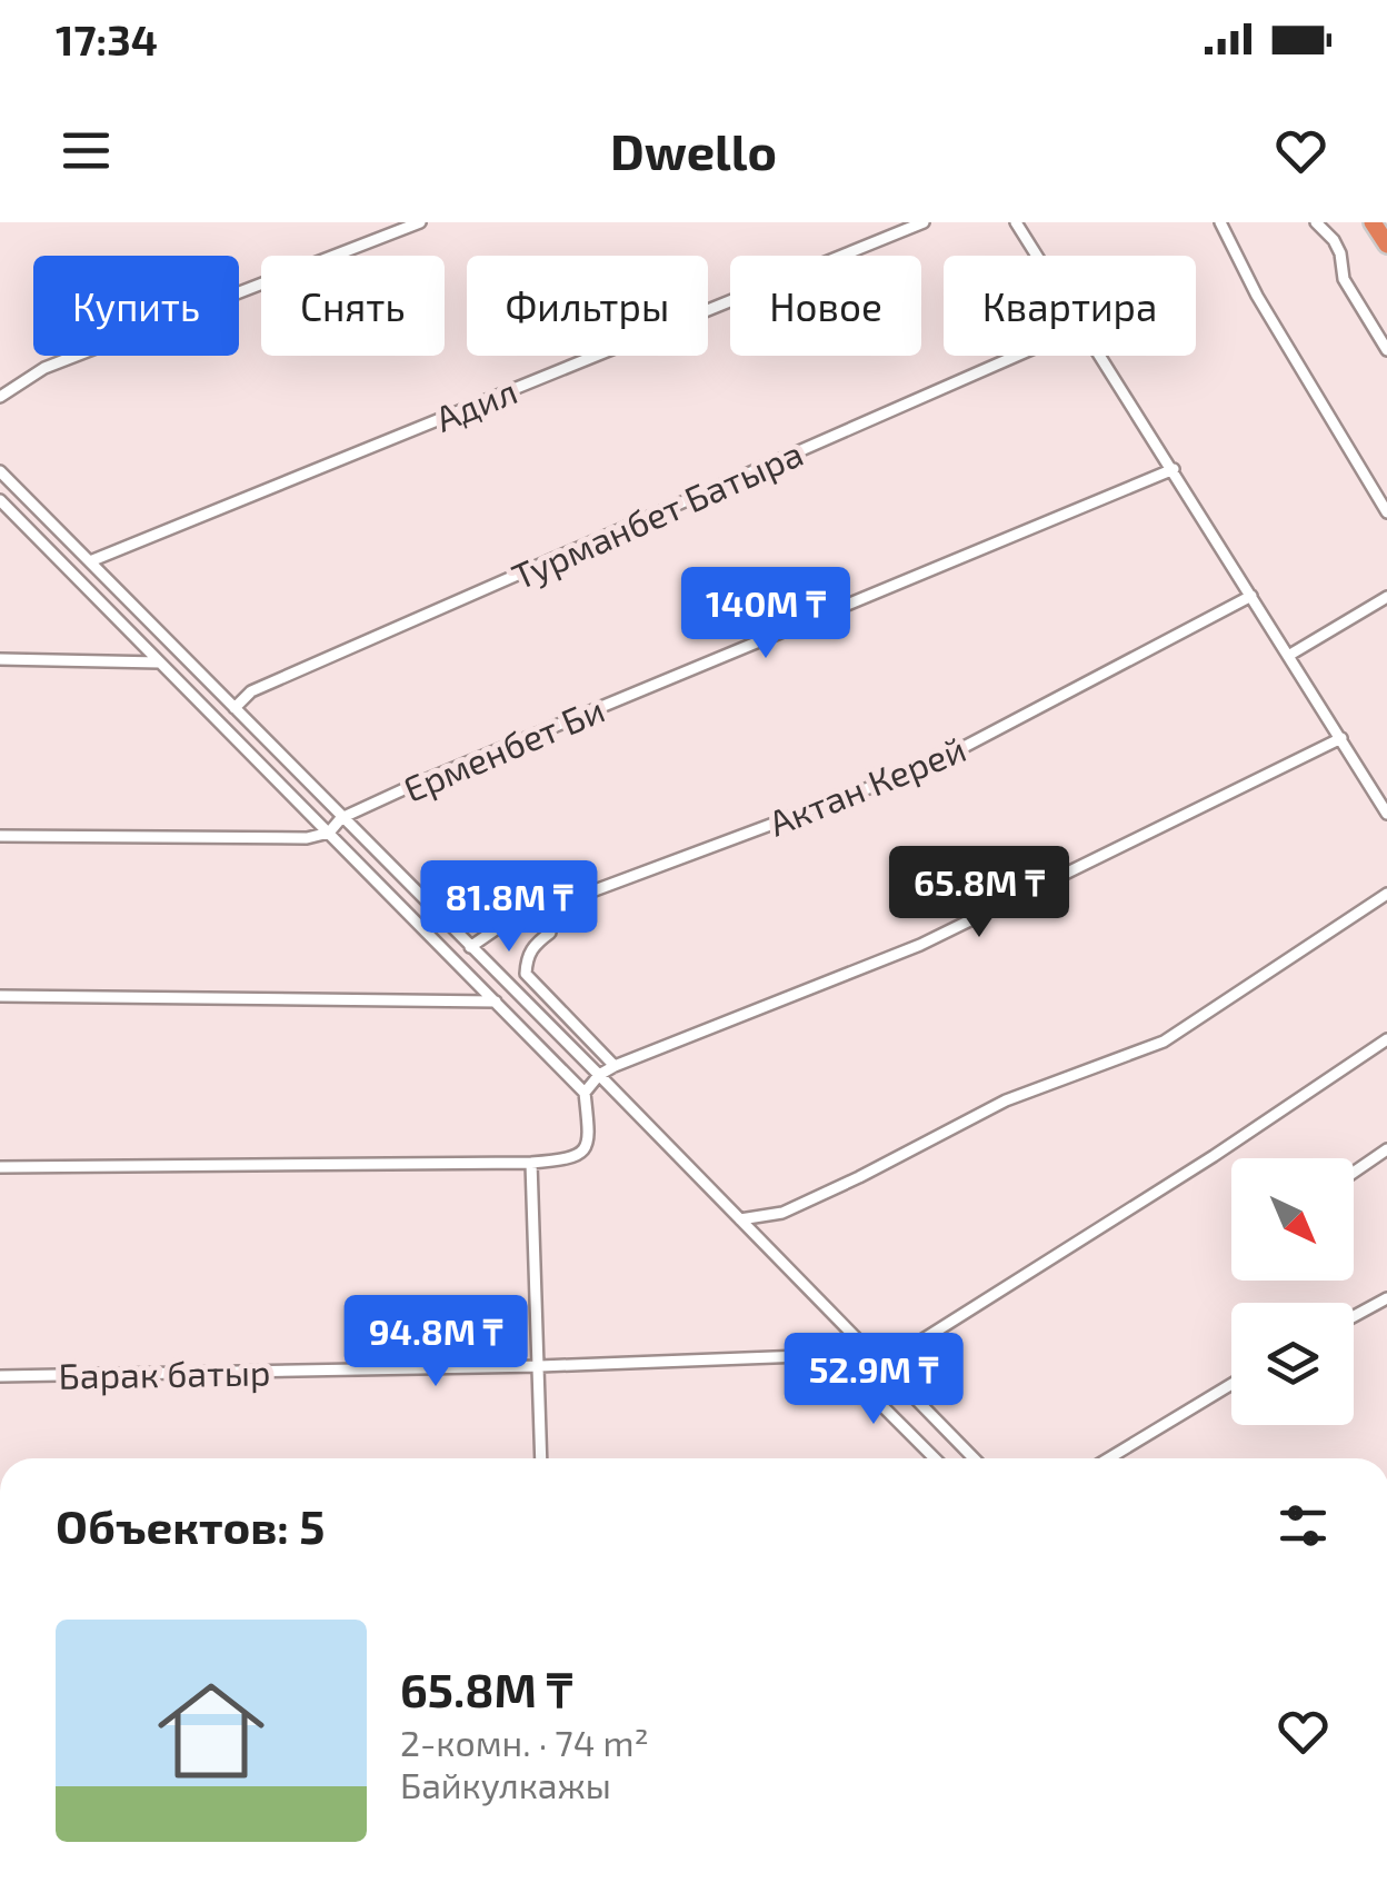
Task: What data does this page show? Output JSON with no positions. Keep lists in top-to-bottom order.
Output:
{
  "streets": {
    "street": [
      "Адил",
      "Турманбет Батыра",
      "Ерменбет Би",
      "Актан Керей",
      "Барак батыр"
    ]
  },
  "north": "bottom right",
  "page": {
    "status": "17:34",
    "header": "Dwello",
    "chip": [
      "Купить",
      "Снять",
      "Фильтры",
      "Новое",
      "Квартира"
    ],
    "price": [
      "140M ₸",
      "65.8M ₸",
      "81.8M ₸",
      "94.8M ₸",
      "52.9M ₸"
    ],
    "heading": "Объектов: 5",
    "list": [
      {
        "name": "65.8M ₸",
        "note": "2-комн. · 74 m² · Байкулкажы"
      }
    ]
  }
}
